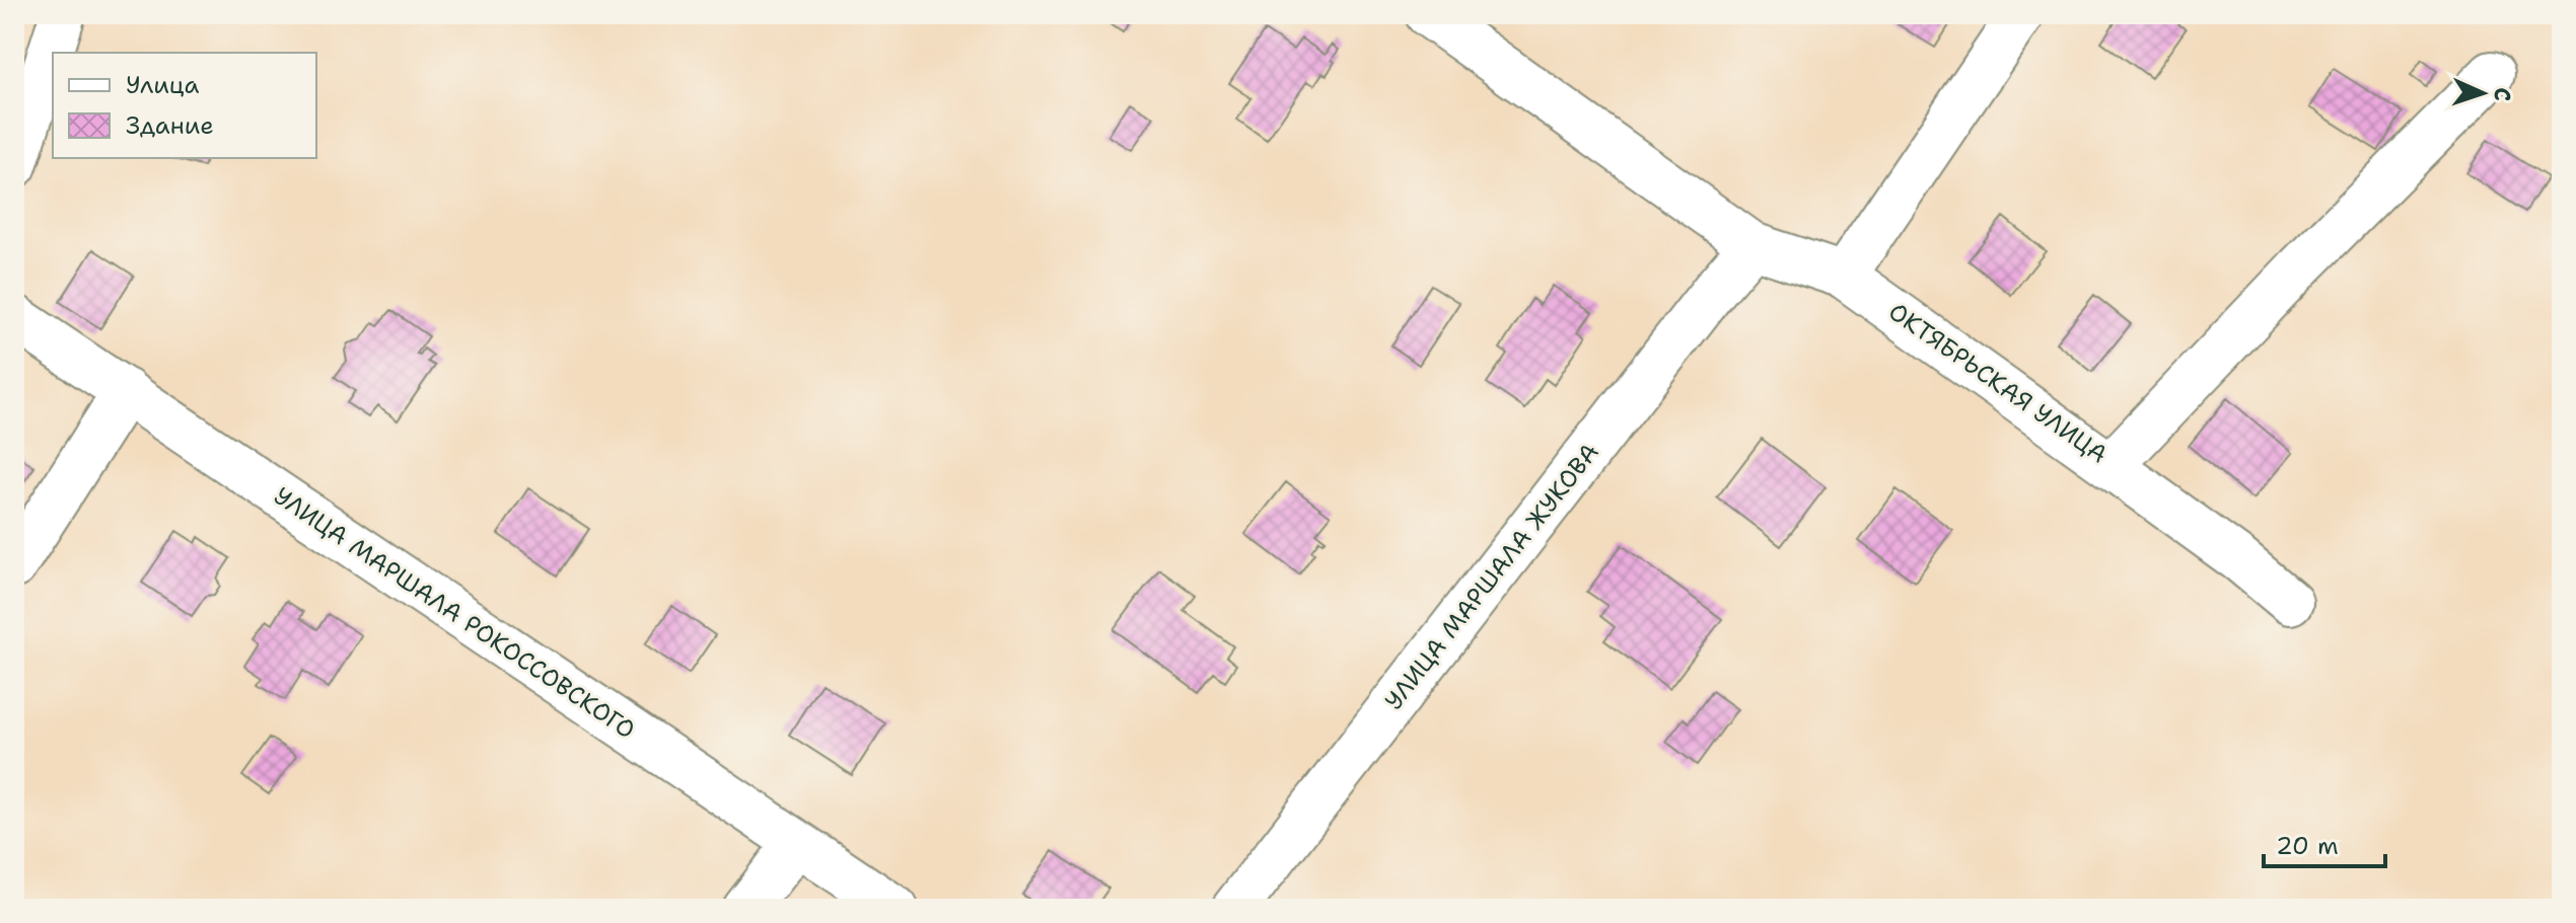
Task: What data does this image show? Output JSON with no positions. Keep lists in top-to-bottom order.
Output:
{
  "streets": {
    "street": ["ОКТЯБРЬСКАЯ УЛИЦА", "УЛИЦА МАРШАЛА ЖУКОВА", "УЛИЦА МАРШАЛА РОКОССОВСКОГО"]
  },
  "crossings": [
    ["ОКТЯБРЬСКАЯ УЛИЦА", "УЛИЦА МАРШАЛА ЖУКОВА"]
  ],
  "legend": ["Улица", "Здание"],
  "scale_bar": "20 m",
  "north": "right"
}
